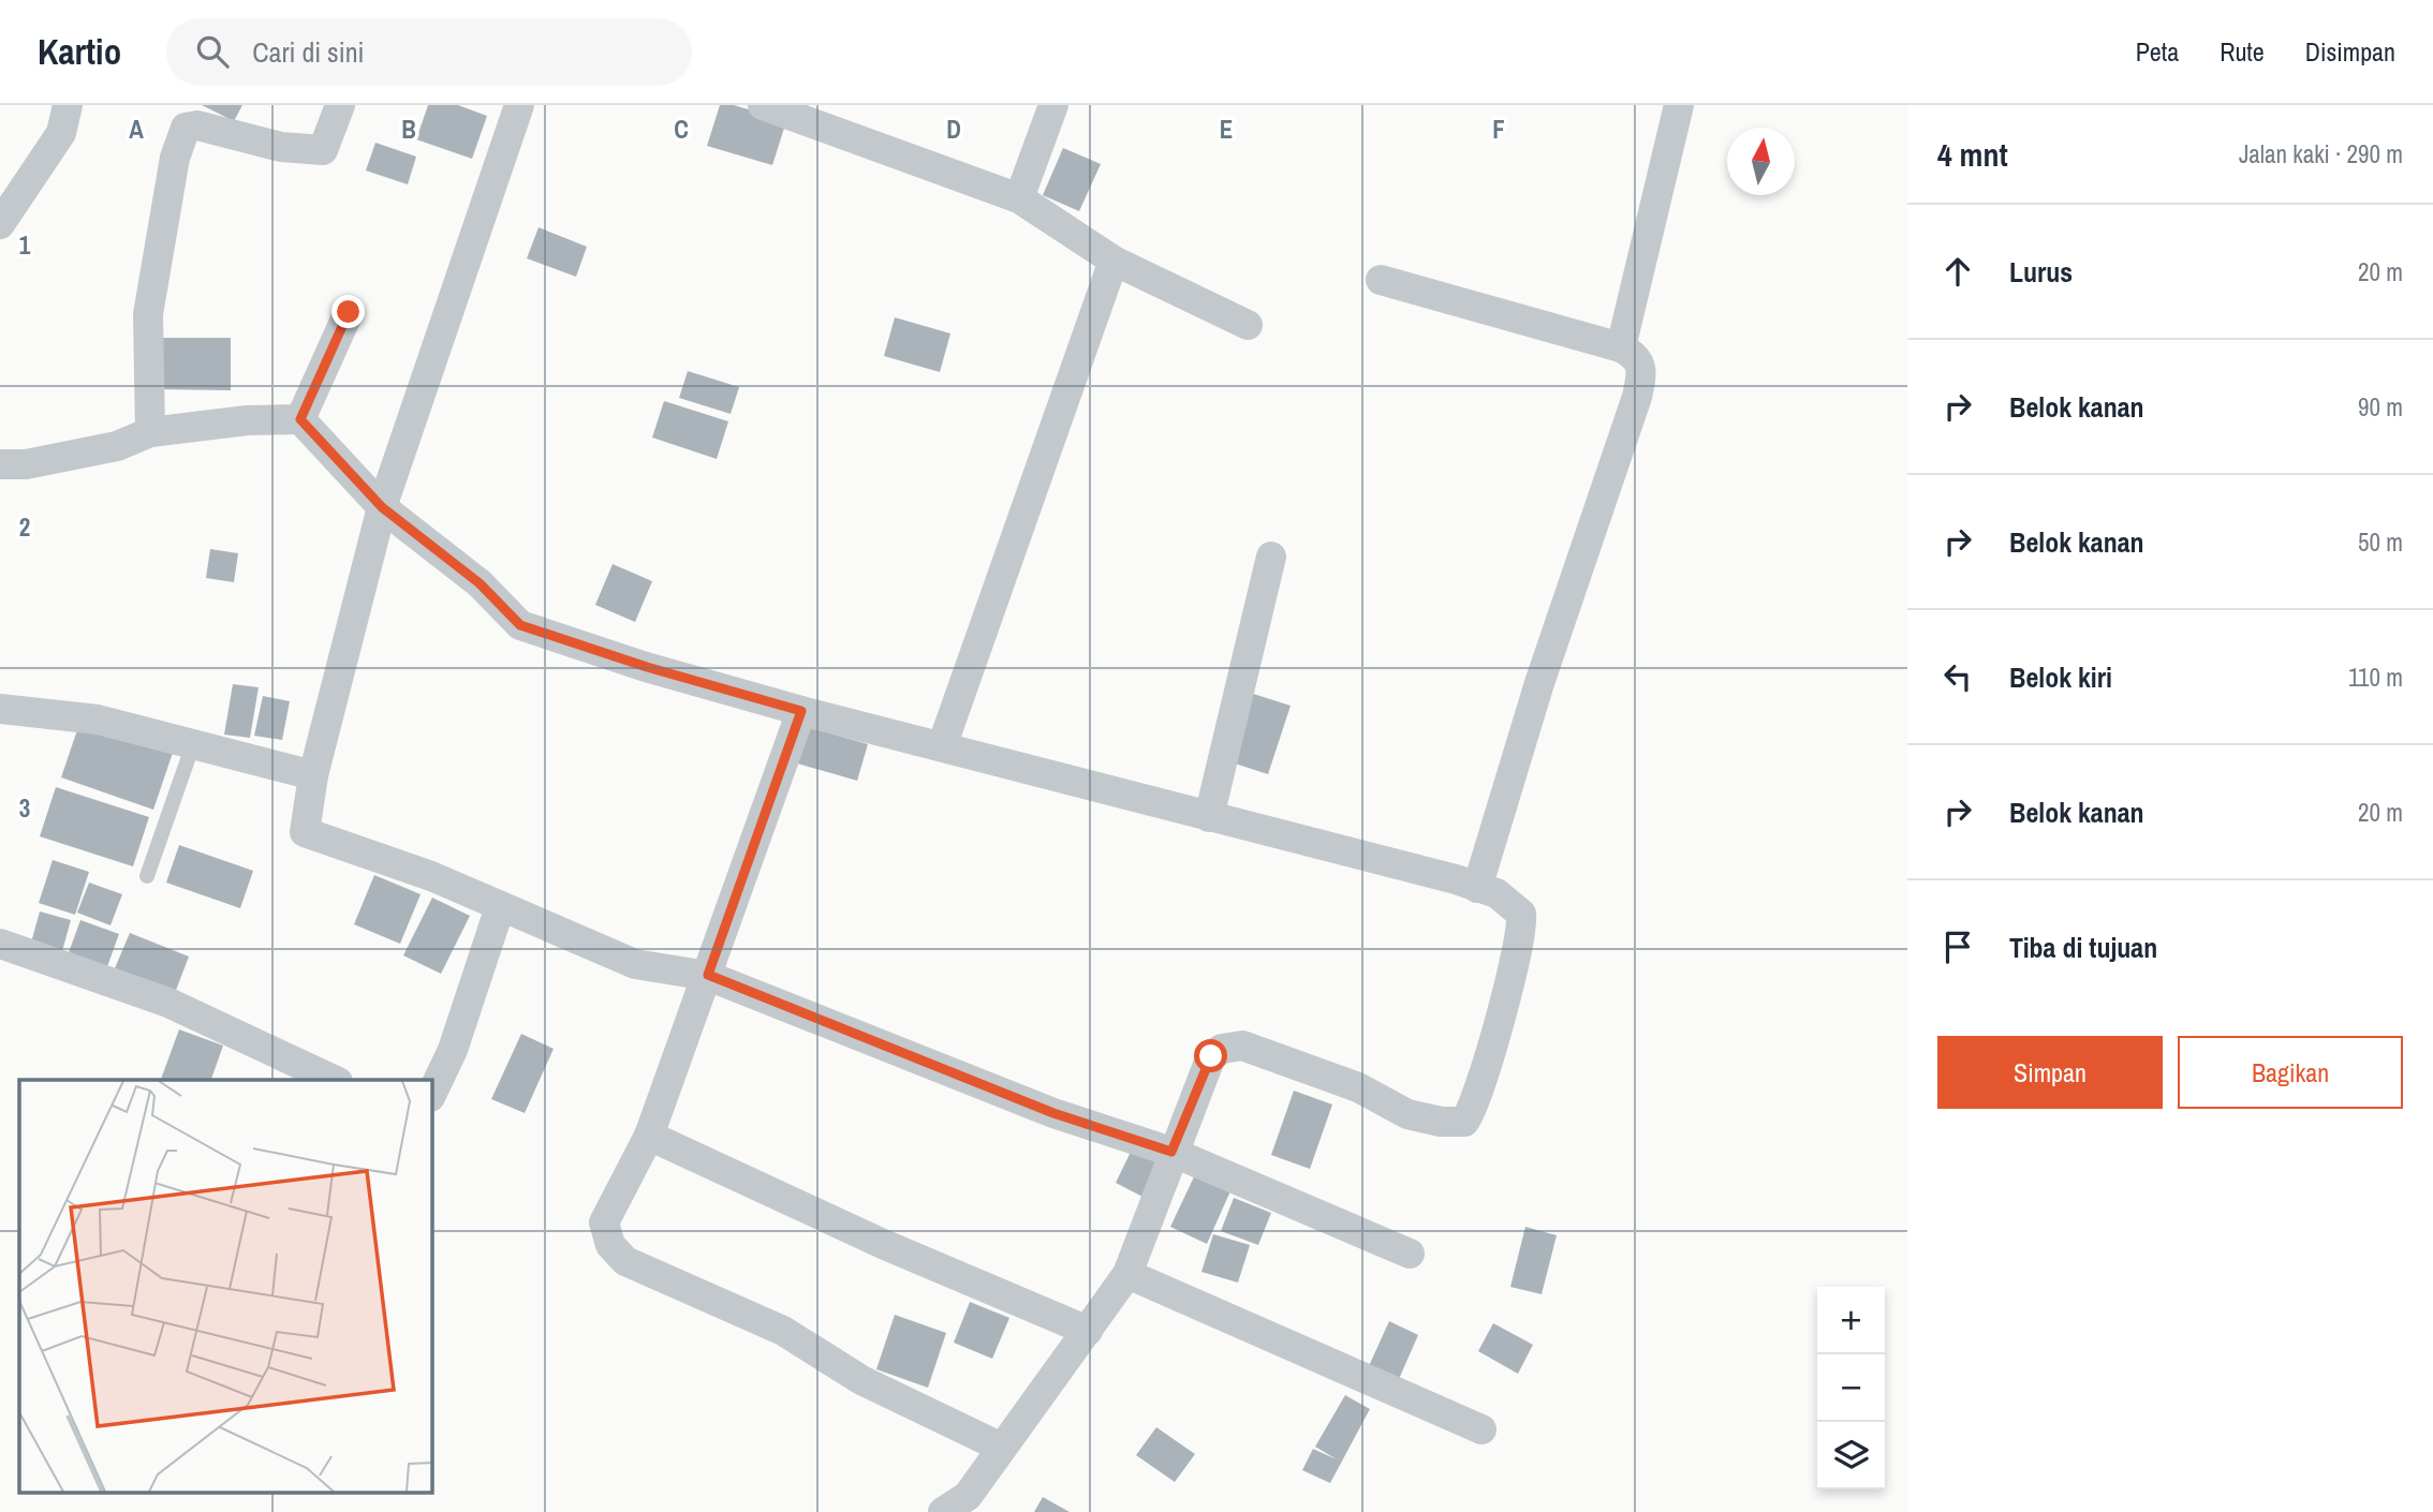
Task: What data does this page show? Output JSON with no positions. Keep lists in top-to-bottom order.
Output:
{
  "north": "top",
  "page": {
    "header": "Kartio",
    "search": "Cari di sini",
    "nav": ["Peta", "Rute", "Disimpan"],
    "heading": ["4 mnt", "Jalan kaki · 290 m"],
    "list": [
      ["Lurus", "20 m"],
      ["Belok kanan", "90 m"],
      ["Belok kanan", "50 m"],
      ["Belok kiri", "110 m"],
      ["Belok kanan", "20 m"],
      "Tiba di tujuan"
    ],
    "buttons": ["Simpan", "Bagikan"],
    "map_buttons": ["+", "−"]
  },
  "grid": {
    "columns": [
      "A",
      "B",
      "C",
      "D",
      "E",
      "F"
    ],
    "rows": ["1", "2", "3"]
  }
}
